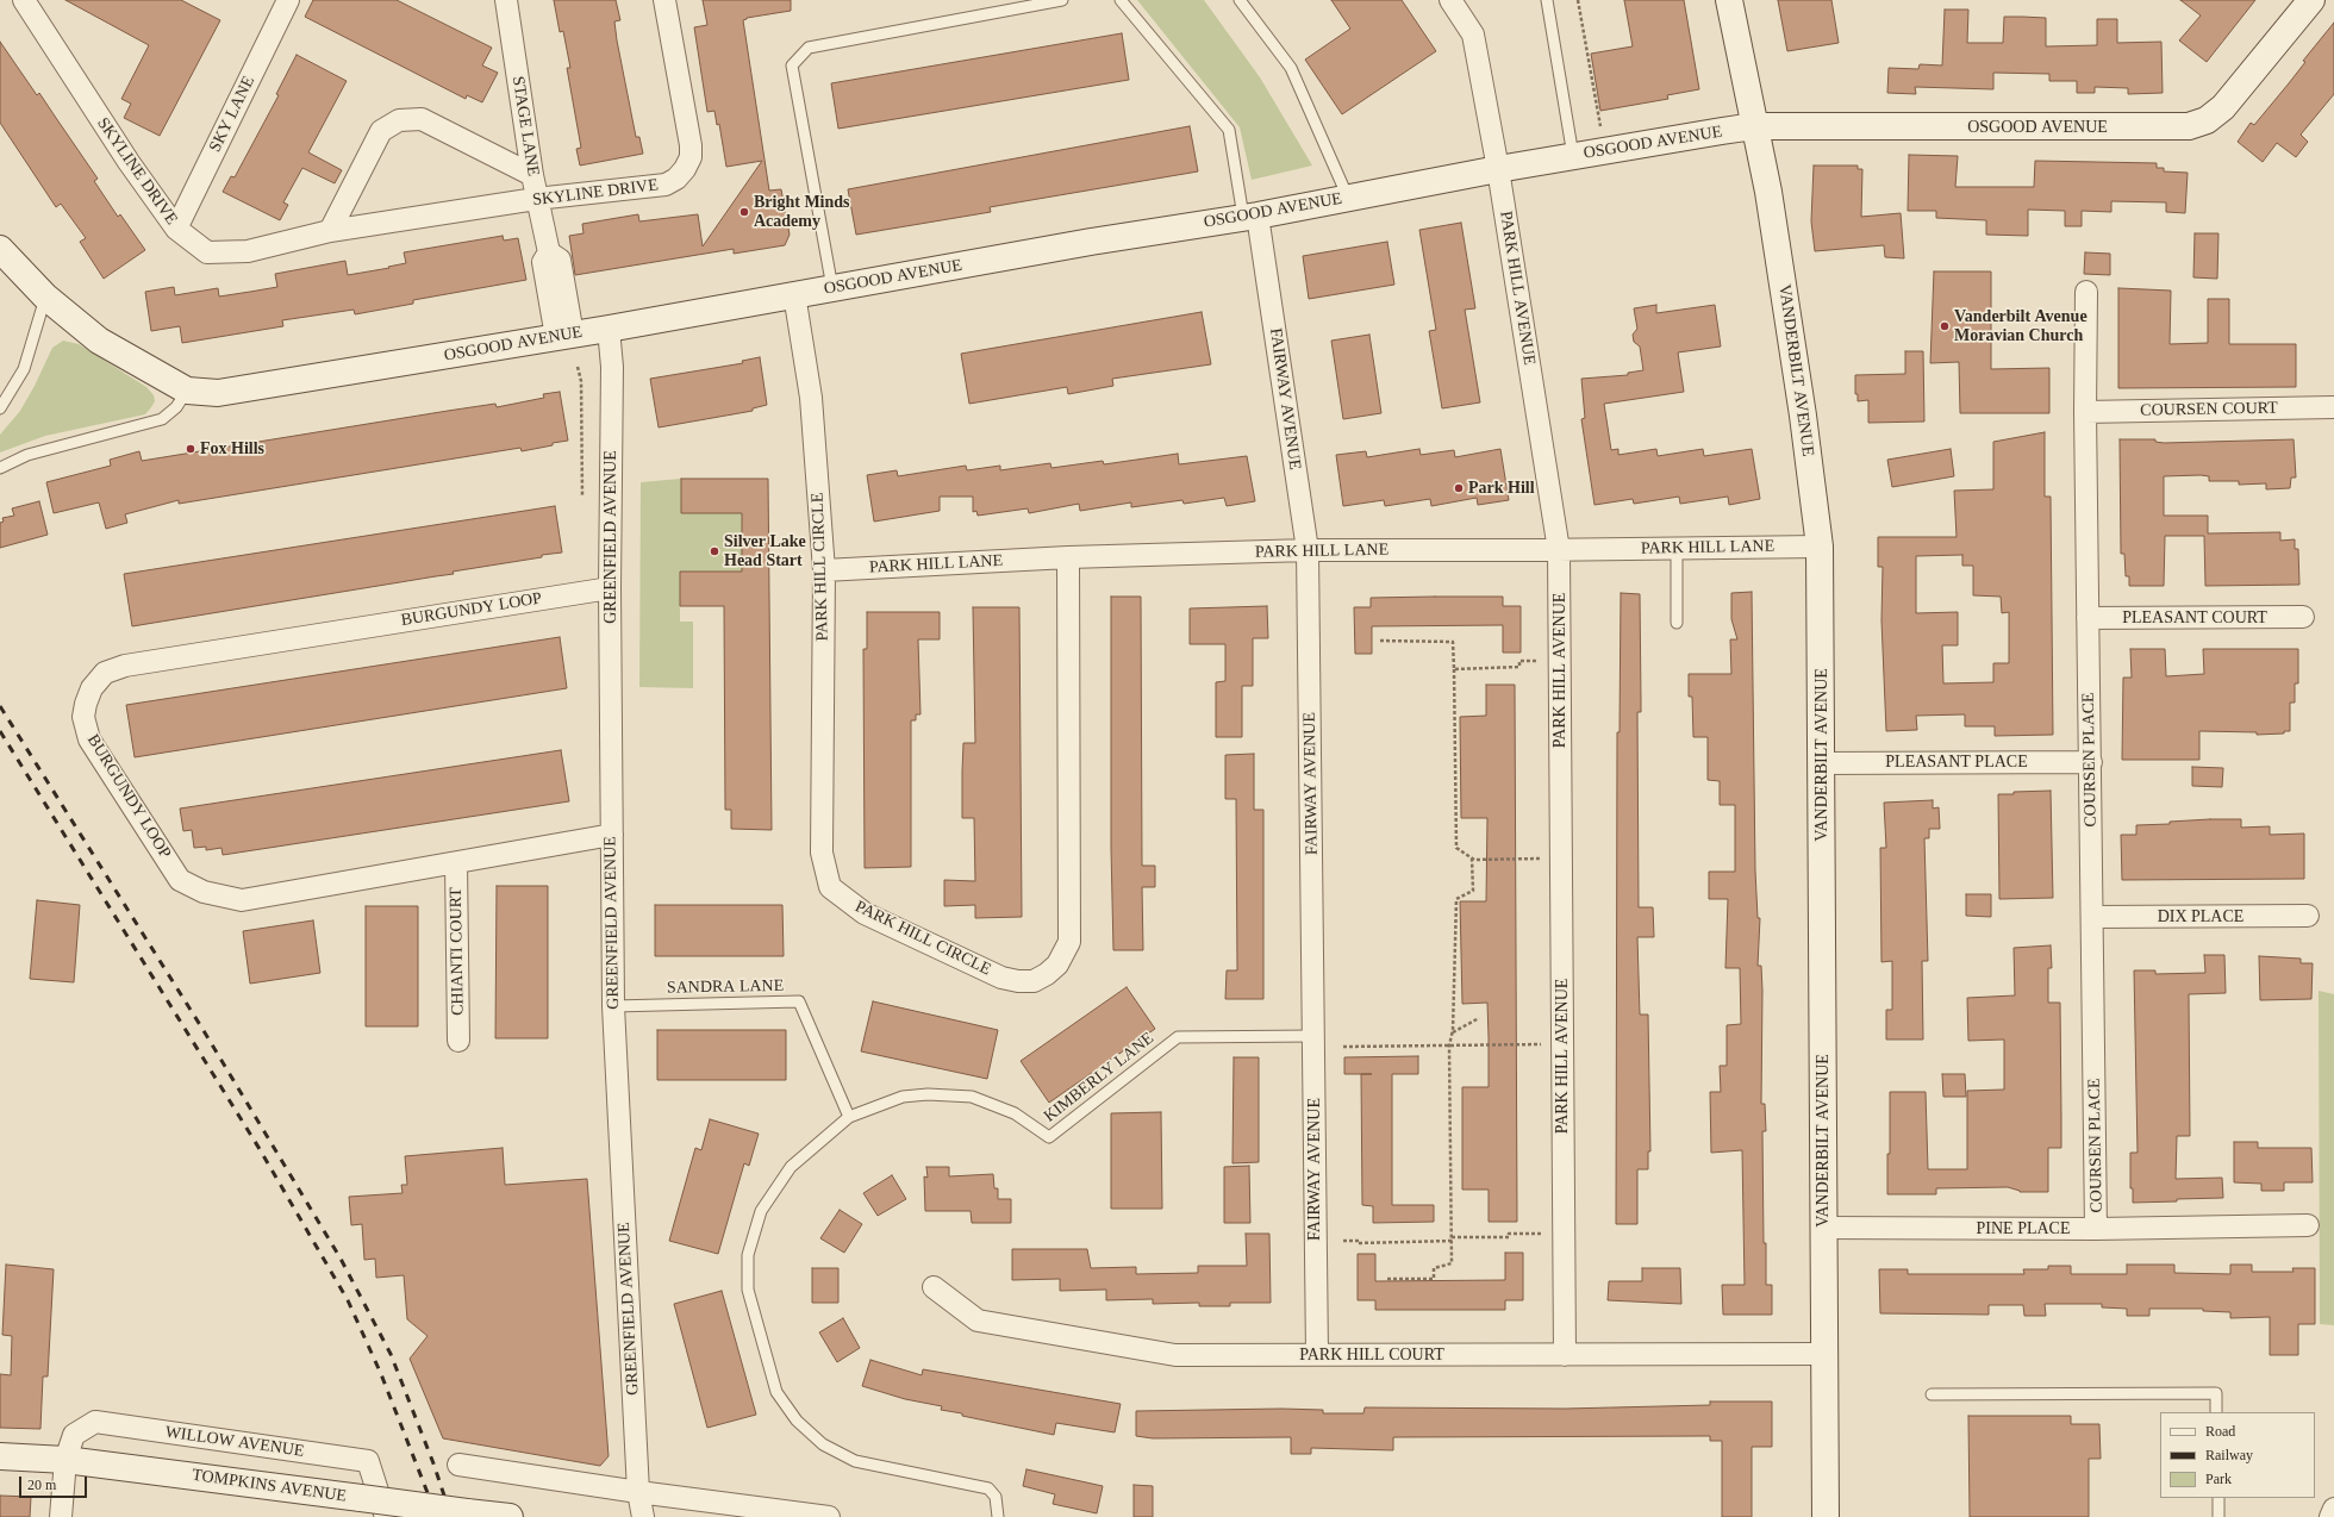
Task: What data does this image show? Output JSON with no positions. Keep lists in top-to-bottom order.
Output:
{
  "streets": {
    "street": [
      "SKY LANE",
      "STAGE LANE",
      "OSGOOD AVENUE",
      "SKYLINE DRIVE",
      "PARK HILL AVENUE",
      "VANDERBILT AVENUE",
      "FAIRWAY AVENUE",
      "COURSEN COURT",
      "GREENFIELD AVENUE",
      "PARK HILL LANE",
      "PARK HILL CIRCLE",
      "BURGUNDY LOOP",
      "PLEASANT COURT",
      "COURSEN PLACE",
      "PLEASANT PLACE",
      "DIX PLACE",
      "CHIANTI COURT",
      "PINE PLACE",
      "PARK HILL COURT",
      "WILLOW AVENUE",
      "TOMPKINS AVENUE"
    ],
    "lane": ["SANDRA LANE", "KIMBERLY LANE"]
  },
  "crossings": [
    ["SKY LANE", "SKYLINE DRIVE"],
    ["STAGE LANE", "OSGOOD AVENUE"],
    ["STAGE LANE", "SKYLINE DRIVE"],
    ["OSGOOD AVENUE", "PARK HILL AVENUE"],
    ["OSGOOD AVENUE", "VANDERBILT AVENUE"],
    ["OSGOOD AVENUE", "FAIRWAY AVENUE"],
    ["OSGOOD AVENUE", "GREENFIELD AVENUE"],
    ["OSGOOD AVENUE", "PARK HILL CIRCLE"],
    ["PARK HILL AVENUE", "PARK HILL LANE"],
    ["PARK HILL AVENUE", "PARK HILL COURT"],
    ["VANDERBILT AVENUE", "PARK HILL LANE"],
    ["VANDERBILT AVENUE", "PLEASANT PLACE"],
    ["VANDERBILT AVENUE", "PINE PLACE"],
    ["VANDERBILT AVENUE", "PARK HILL COURT"],
    ["FAIRWAY AVENUE", "PARK HILL LANE"],
    ["FAIRWAY AVENUE", "KIMBERLY LANE"],
    ["FAIRWAY AVENUE", "PARK HILL COURT"],
    ["COURSEN COURT", "COURSEN PLACE"],
    ["GREENFIELD AVENUE", "BURGUNDY LOOP"],
    ["GREENFIELD AVENUE", "SANDRA LANE"],
    ["PARK HILL LANE", "PARK HILL CIRCLE"],
    ["BURGUNDY LOOP", "CHIANTI COURT"],
    ["PLEASANT COURT", "COURSEN PLACE"],
    ["COURSEN PLACE", "PLEASANT PLACE"],
    ["COURSEN PLACE", "DIX PLACE"],
    ["COURSEN PLACE", "PINE PLACE"],
    ["SANDRA LANE", "KIMBERLY LANE"],
    ["WILLOW AVENUE", "TOMPKINS AVENUE"]
  ],
  "places": [
    "Bright Minds Academy",
    "Vanderbilt Avenue Moravian Church",
    "Fox Hills",
    "Park Hill",
    "Silver Lake Head Start"
  ],
  "legend": ["Road", "Railway", "Park"],
  "scale_bar": "20 m"
}
